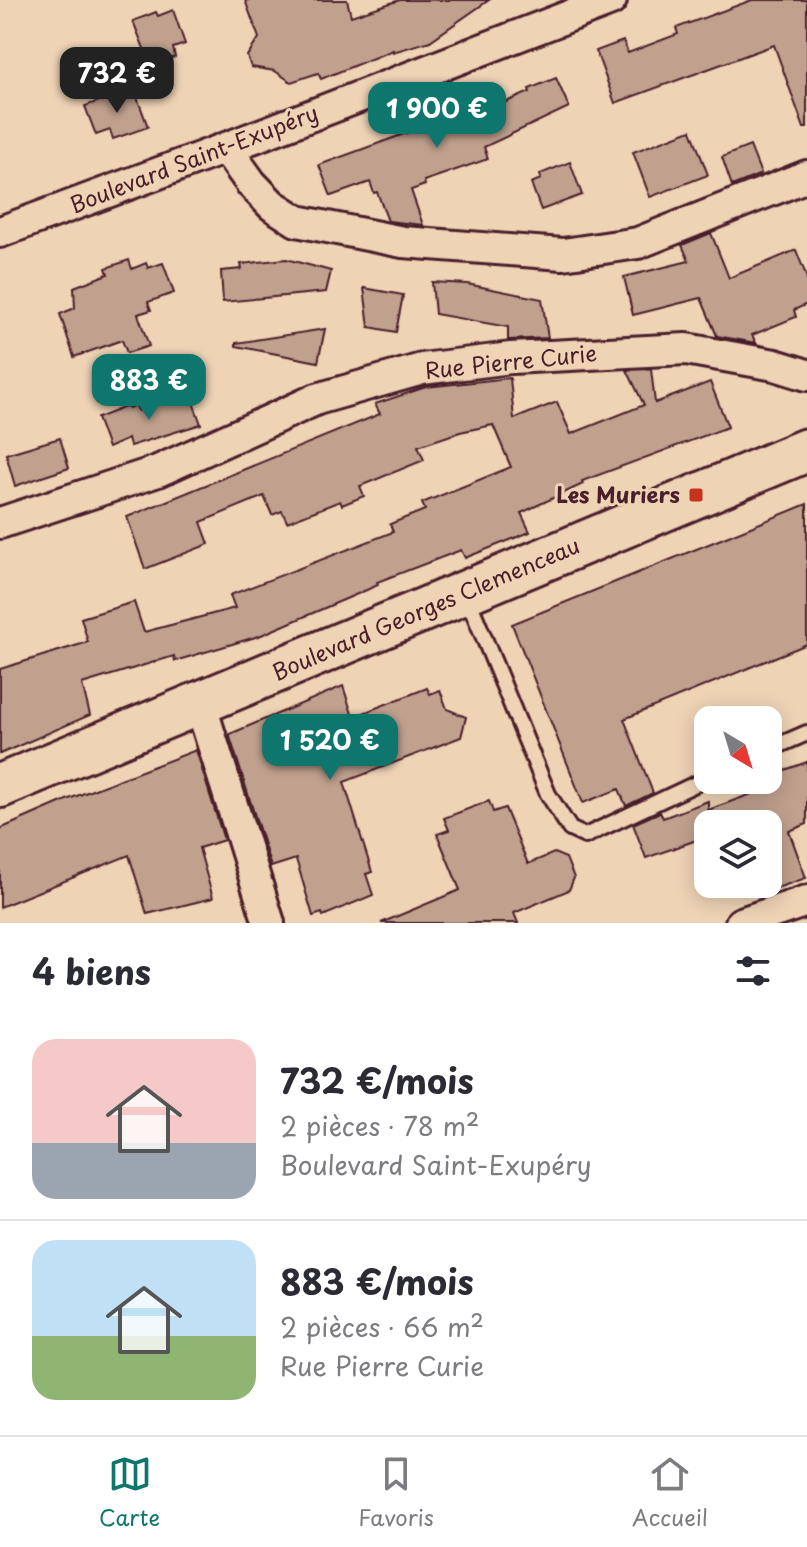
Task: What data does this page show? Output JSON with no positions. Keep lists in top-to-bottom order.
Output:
{
  "streets": {
    "street": ["Boulevard Saint-Exupéry", "Rue Pierre Curie", "Boulevard Georges Clemenceau"]
  },
  "places": {
    "transit": ["Les Muriers"]
  },
  "north": "bottom right",
  "page": {
    "price": [
      "732 €",
      "1 900 €",
      "883 €",
      "1 520 €"
    ],
    "heading": "4 biens",
    "list": [
      {
        "name": "732 €/mois",
        "note": "2 pièces · 78 m² · Boulevard Saint-Exupéry"
      },
      {
        "name": "883 €/mois",
        "note": "2 pièces · 66 m² · Rue Pierre Curie"
      }
    ],
    "tabs": ["Carte", "Favoris", "Accueil"]
  }
}
